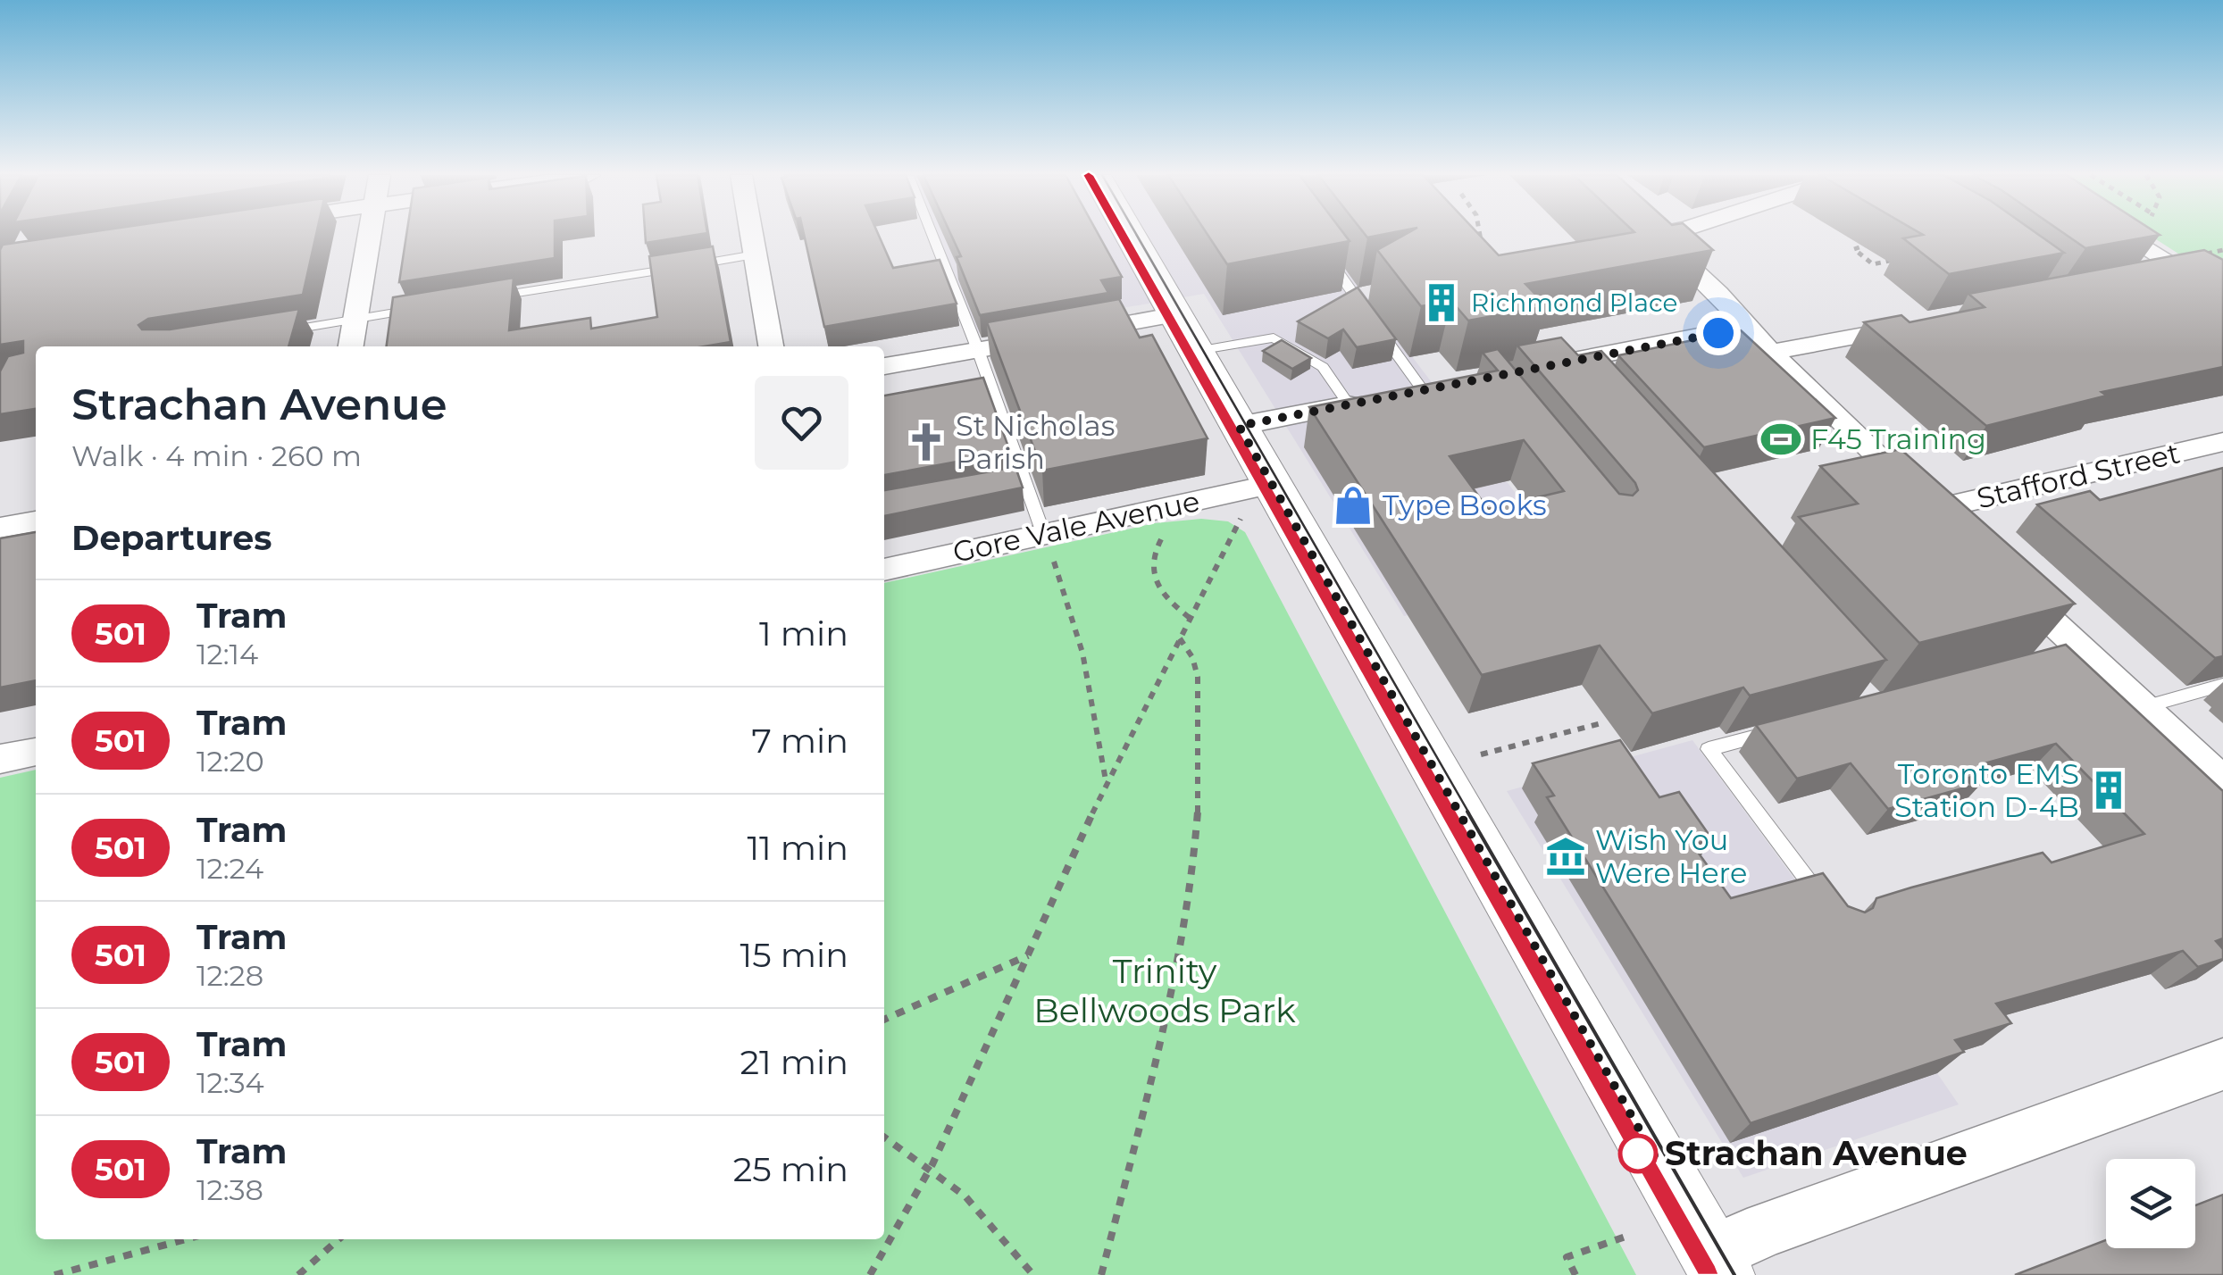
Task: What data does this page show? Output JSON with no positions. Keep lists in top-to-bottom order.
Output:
{
  "streets": {
    "street": ["Stafford Street", "Gore Vale Avenue"]
  },
  "parks": ["Trinity Bellwoods Park"],
  "places": {
    "building": ["Richmond Place", "Toronto EMS Station D-4B"],
    "sports": ["F45 Training"],
    "church": ["St Nicholas Parish"],
    "shop": ["Type Books"],
    "museum": ["Wish You Were Here"],
    "other": ["Strachan Avenue"]
  },
  "lines": ["tram line 501"],
  "page": {
    "heading": [
      ["Strachan Avenue", "Walk · 4 min · 260 m"],
      "Departures"
    ],
    "list": [
      {
        "mark": "501",
        "name": "Tram",
        "note": "12:14",
        "value": "1 min"
      },
      {
        "mark": "501",
        "name": "Tram",
        "note": "12:20",
        "value": "7 min"
      },
      {
        "mark": "501",
        "name": "Tram",
        "note": "12:24",
        "value": "11 min"
      },
      {
        "mark": "501",
        "name": "Tram",
        "note": "12:28",
        "value": "15 min"
      },
      {
        "mark": "501",
        "name": "Tram",
        "note": "12:34",
        "value": "21 min"
      },
      {
        "mark": "501",
        "name": "Tram",
        "note": "12:38",
        "value": "25 min"
      }
    ]
  }
}
